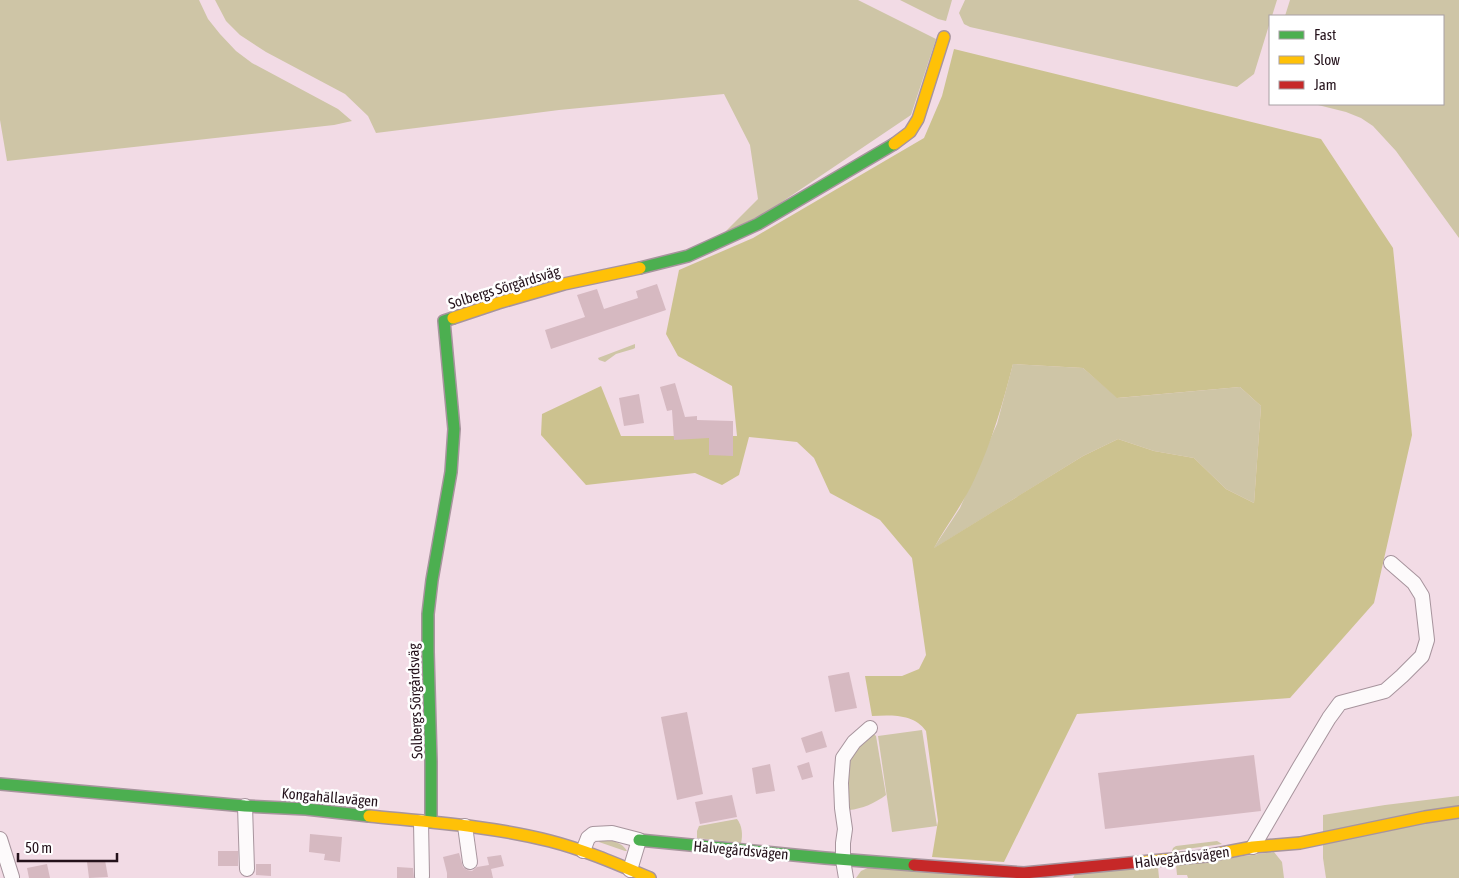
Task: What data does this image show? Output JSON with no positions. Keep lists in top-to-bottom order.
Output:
{
  "streets": {
    "street": ["Solbergs Sörgårdsväg", "Kongahällavägen", "Halvegårdsvägen"]
  },
  "crossings": [
    ["Solbergs Sörgårdsväg", "Kongahällavägen"],
    ["Kongahällavägen", "Halvegårdsvägen"]
  ],
  "legend": ["Fast", "Slow", "Jam"],
  "scale_bar": "50 m"
}
